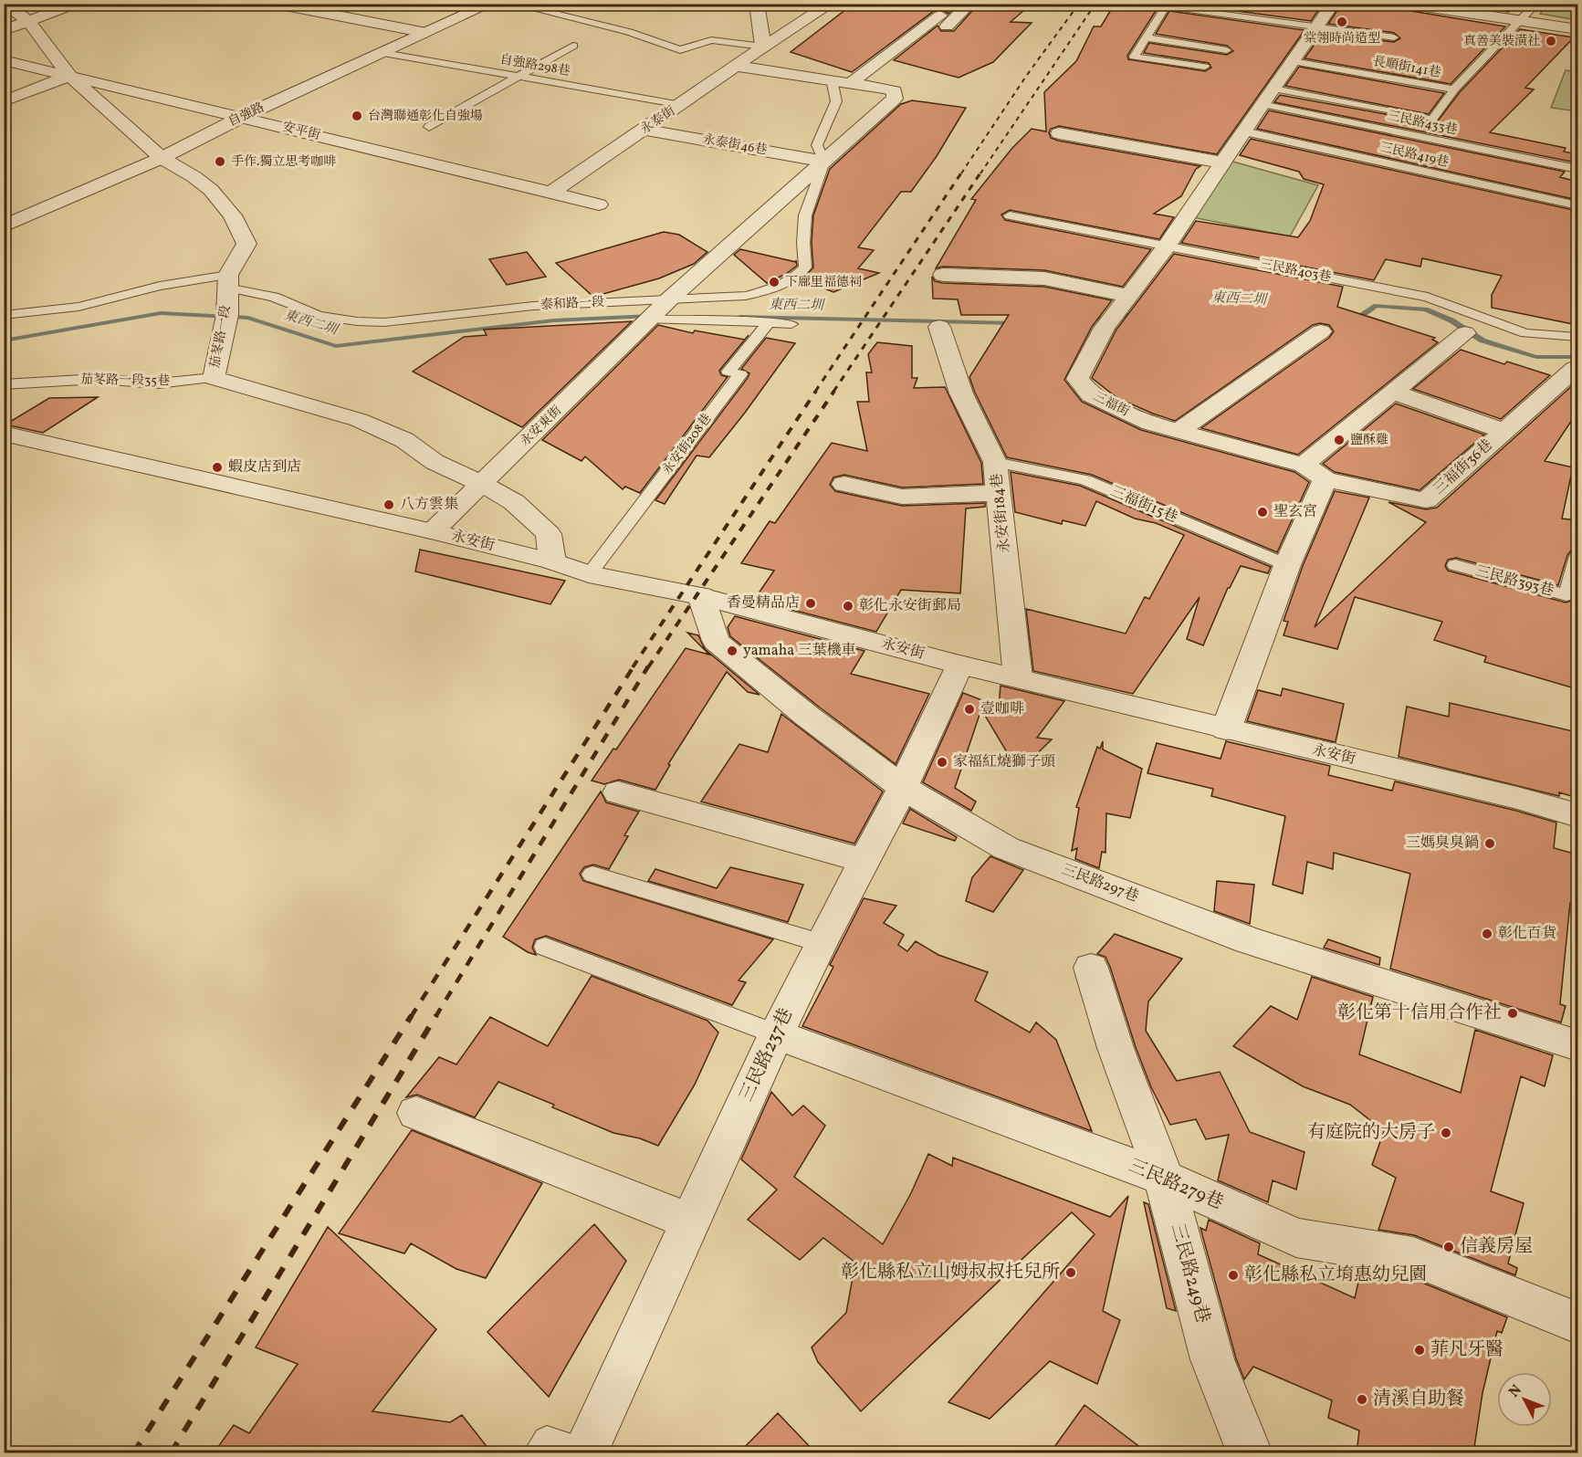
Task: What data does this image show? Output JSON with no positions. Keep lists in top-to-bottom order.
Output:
{
  "streets": {
    "street": [
      "自強路",
      "永泰街",
      "安平街",
      "永泰街46巷",
      "泰和路一段",
      "茄苳路一段",
      "三福街",
      "永安東街",
      "三福街36巷",
      "永安街184巷",
      "永安街",
      "三民路297巷",
      "三民路237巷",
      "三民路279巷",
      "三民路249巷"
    ],
    "lane": [
      "自強路298巷",
      "長順街141巷",
      "三民路433巷",
      "三民路419巷",
      "三民路403巷",
      "茄苳路一段35巷",
      "永安街208巷",
      "三福街15巷",
      "三民路393巷"
    ]
  },
  "crossings": [
    ["自強路298巷", "自強路"],
    ["自強路298巷", "永泰街"],
    ["長順街141巷", "三福街"],
    ["自強路", "安平街"],
    ["永泰街", "安平街"],
    ["永泰街", "永泰街46巷"],
    ["永泰街", "泰和路一段"],
    ["三民路433巷", "三福街"],
    ["永泰街46巷", "泰和路一段"],
    ["三民路419巷", "三福街"],
    ["三民路403巷", "三福街"],
    ["泰和路一段", "茄苳路一段"],
    ["泰和路一段", "永安東街"],
    ["茄苳路一段", "茄苳路一段35巷"],
    ["茄苳路一段", "永安東街"],
    ["茄苳路一段", "永安街"],
    ["三福街", "三福街36巷"],
    ["永安東街", "永安街"],
    ["永安街208巷", "永安街"],
    ["三福街15巷", "永安街184巷"],
    ["永安街184巷", "永安街"],
    ["永安街", "三民路297巷"],
    ["永安街", "三民路237巷"],
    ["三民路297巷", "三民路237巷"],
    ["三民路237巷", "三民路279巷"],
    ["三民路279巷", "三民路249巷"]
  ],
  "water": ["東西二圳"],
  "places": [
    "棠翎時尚造型",
    "真善美裝潢社",
    "台灣聯通彰化自強場",
    "手作.獨立思考咖啡",
    "下廍里福德祠",
    "鹽酥雞",
    "蝦皮店到店",
    "八方雲集",
    "聖玄宮",
    "香曼精品店",
    "彰化永安街郵局",
    "yamaha 三葉機車",
    "壹咖啡",
    "家福紅燒獅子頭",
    "三媽臭臭鍋",
    "彰化百貨",
    "彰化第十信用合作社",
    "有庭院的大房子",
    "信義房屋",
    "彰化縣私立山姆叔叔托兒所",
    "彰化縣私立堉惠幼兒園",
    "菲凡牙醫",
    "清溪自助餐"
  ],
  "north": "top left"
}
